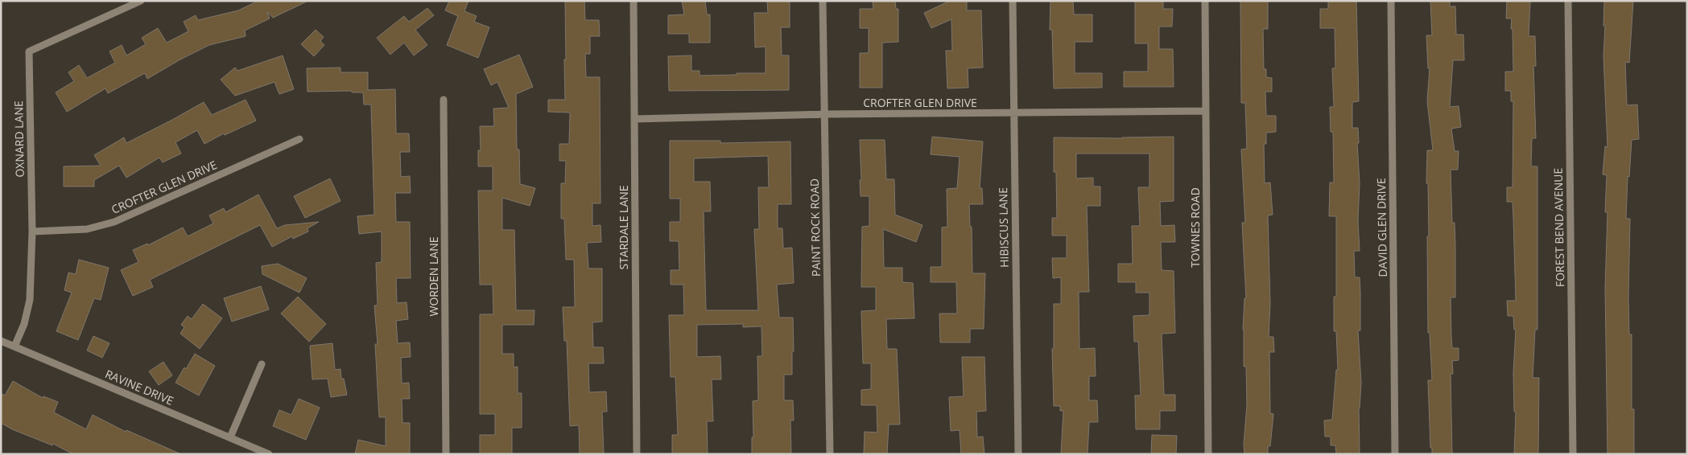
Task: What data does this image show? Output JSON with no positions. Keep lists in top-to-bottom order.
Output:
{
  "streets": {
    "street": [
      "CROFTER GLEN DRIVE",
      "OXNARD LANE",
      "STARDALE LANE",
      "PAINT ROCK ROAD",
      "HIBISCUS LANE",
      "TOWNES ROAD",
      "DAVID GLEN DRIVE",
      "FOREST BEND AVENUE",
      "WORDEN LANE",
      "RAVINE DRIVE"
    ]
  },
  "crossings": [
    ["CROFTER GLEN DRIVE", "OXNARD LANE"],
    ["CROFTER GLEN DRIVE", "STARDALE LANE"],
    ["CROFTER GLEN DRIVE", "PAINT ROCK ROAD"],
    ["CROFTER GLEN DRIVE", "HIBISCUS LANE"],
    ["CROFTER GLEN DRIVE", "TOWNES ROAD"],
    ["OXNARD LANE", "RAVINE DRIVE"]
  ]
}
